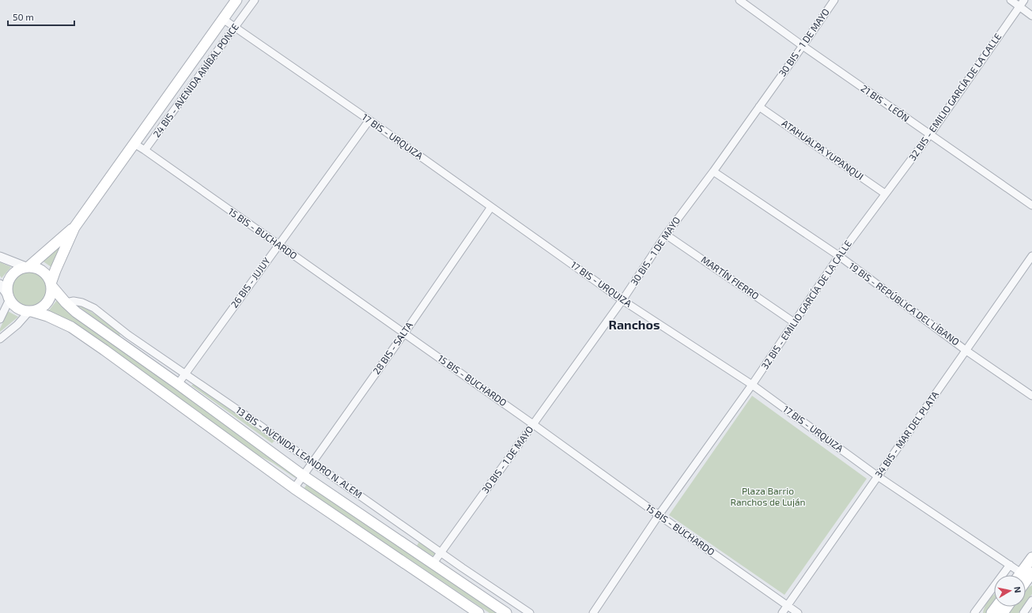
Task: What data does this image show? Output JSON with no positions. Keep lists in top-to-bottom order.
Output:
{
  "streets": {
    "main road": ["24 BIS - AVENIDA ANÍBAL PONCE", "13 BIS - AVENIDA LEANDRO N. ALEM"],
    "street": [
      "30 BIS - 1 DE MAYO",
      "32 BIS - EMILIO GARCÍA DE LA CALLE",
      "21 BIS - LEÓN",
      "17 BIS - URQUIZA",
      "ATAHUALPA YUPANQUI",
      "15 BIS - BUCHARDO",
      "MARTÍN FIERRO",
      "26 BIS - JUJUY",
      "19 BIS - REPÚBLICA DEL LÍBANO",
      "28 BIS - SALTA",
      "34 BIS - MAR DEL PLATA"
    ]
  },
  "crossings": [
    ["30 BIS - 1 DE MAYO", "21 BIS - LEÓN"],
    ["30 BIS - 1 DE MAYO", "17 BIS - URQUIZA"],
    ["30 BIS - 1 DE MAYO", "ATAHUALPA YUPANQUI"],
    ["30 BIS - 1 DE MAYO", "15 BIS - BUCHARDO"],
    ["30 BIS - 1 DE MAYO", "MARTÍN FIERRO"],
    ["30 BIS - 1 DE MAYO", "19 BIS - REPÚBLICA DEL LÍBANO"],
    ["30 BIS - 1 DE MAYO", "13 BIS - AVENIDA LEANDRO N. ALEM"],
    ["24 BIS - AVENIDA ANÍBAL PONCE", "17 BIS - URQUIZA"],
    ["24 BIS - AVENIDA ANÍBAL PONCE", "15 BIS - BUCHARDO"],
    ["24 BIS - AVENIDA ANÍBAL PONCE", "13 BIS - AVENIDA LEANDRO N. ALEM"],
    ["32 BIS - EMILIO GARCÍA DE LA CALLE", "21 BIS - LEÓN"],
    ["32 BIS - EMILIO GARCÍA DE LA CALLE", "17 BIS - URQUIZA"],
    ["32 BIS - EMILIO GARCÍA DE LA CALLE", "ATAHUALPA YUPANQUI"],
    ["32 BIS - EMILIO GARCÍA DE LA CALLE", "15 BIS - BUCHARDO"],
    ["32 BIS - EMILIO GARCÍA DE LA CALLE", "MARTÍN FIERRO"],
    ["32 BIS - EMILIO GARCÍA DE LA CALLE", "19 BIS - REPÚBLICA DEL LÍBANO"],
    ["17 BIS - URQUIZA", "26 BIS - JUJUY"],
    ["17 BIS - URQUIZA", "28 BIS - SALTA"],
    ["17 BIS - URQUIZA", "34 BIS - MAR DEL PLATA"],
    ["15 BIS - BUCHARDO", "26 BIS - JUJUY"],
    ["15 BIS - BUCHARDO", "28 BIS - SALTA"],
    ["15 BIS - BUCHARDO", "34 BIS - MAR DEL PLATA"],
    ["26 BIS - JUJUY", "13 BIS - AVENIDA LEANDRO N. ALEM"],
    ["19 BIS - REPÚBLICA DEL LÍBANO", "34 BIS - MAR DEL PLATA"],
    ["28 BIS - SALTA", "13 BIS - AVENIDA LEANDRO N. ALEM"]
  ],
  "districts": ["Ranchos"],
  "parks": ["Plaza Barrio Ranchos de Luján"],
  "scale_bar": "50 m",
  "north": "right"
}
